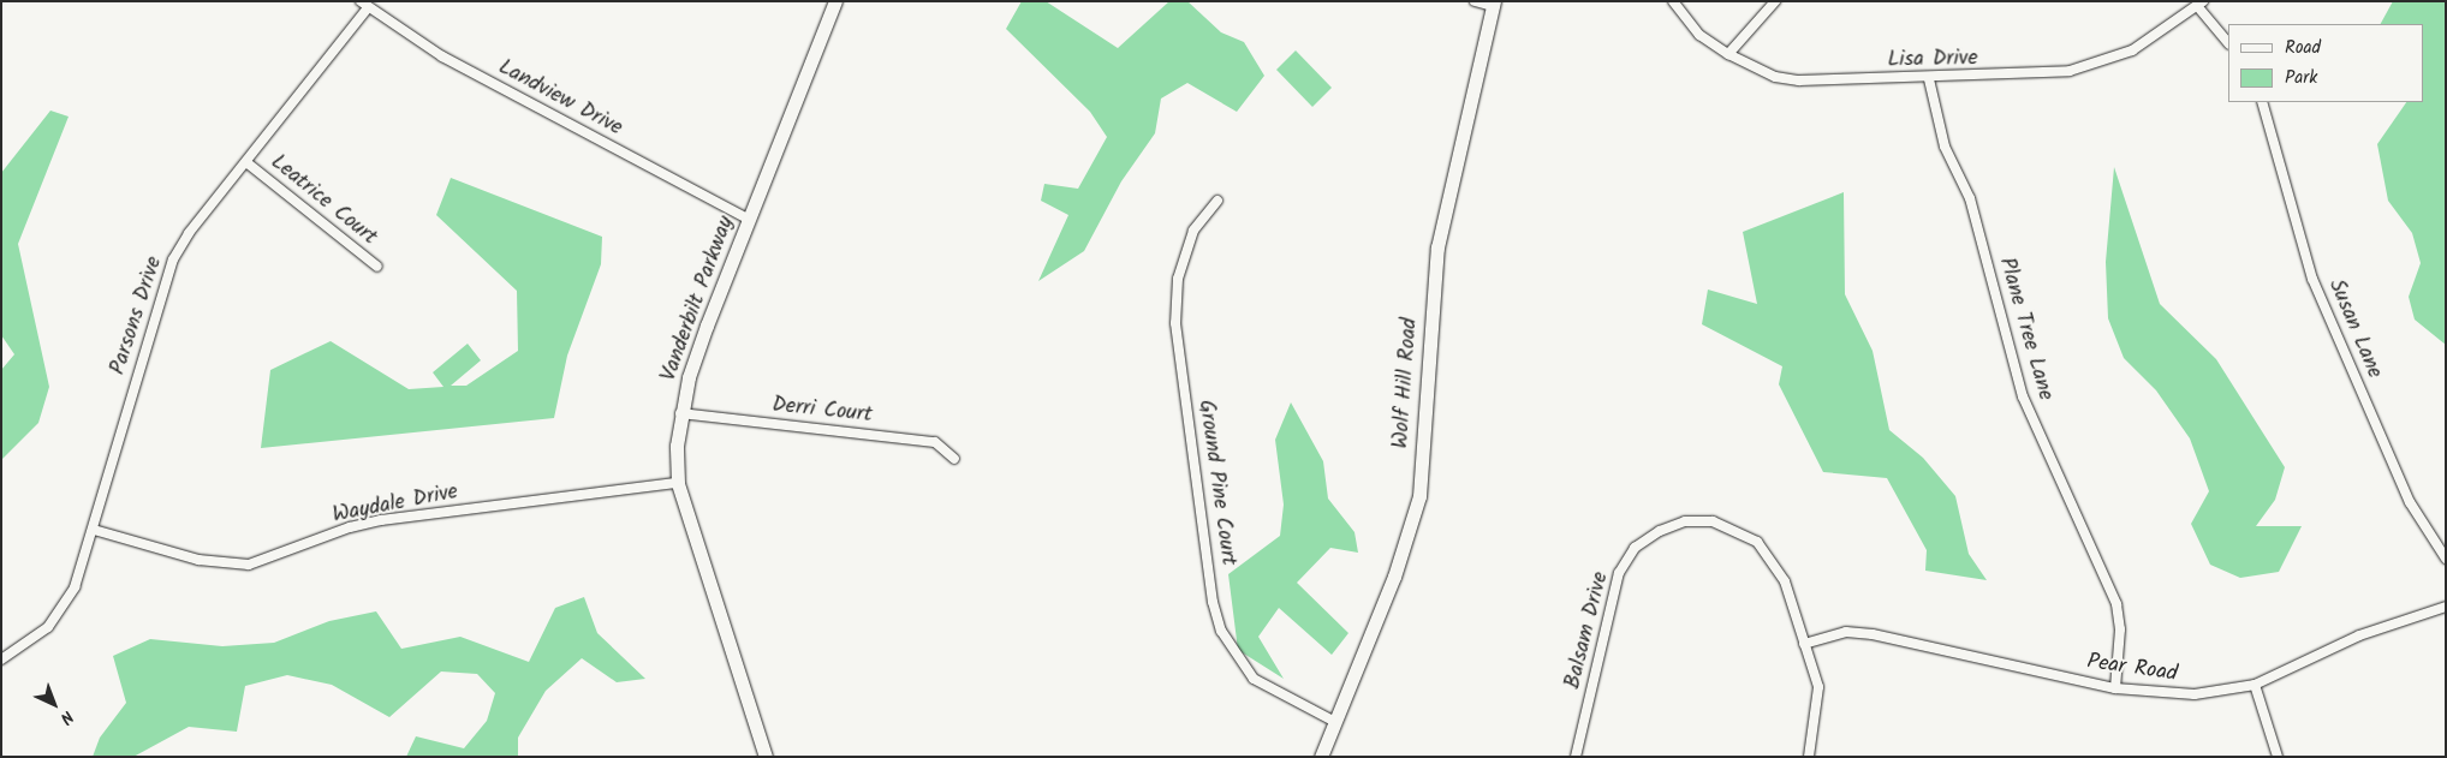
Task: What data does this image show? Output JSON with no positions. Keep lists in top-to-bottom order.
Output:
{
  "streets": {
    "main road": ["Vanderbilt Parkway", "Wolf Hill Road"],
    "street": [
      "Lisa Drive",
      "Landview Drive",
      "Leatrice Court",
      "Parsons Drive",
      "Plane Tree Lane",
      "Susan Lane",
      "Derri Court",
      "Ground Pine Court",
      "Waydale Drive",
      "Balsam Drive",
      "Pear Road"
    ]
  },
  "crossings": [
    ["Lisa Drive", "Plane Tree Lane"],
    ["Landview Drive", "Vanderbilt Parkway"],
    ["Landview Drive", "Parsons Drive"],
    ["Leatrice Court", "Parsons Drive"],
    ["Vanderbilt Parkway", "Derri Court"],
    ["Vanderbilt Parkway", "Waydale Drive"],
    ["Parsons Drive", "Waydale Drive"],
    ["Plane Tree Lane", "Pear Road"],
    ["Wolf Hill Road", "Ground Pine Court"],
    ["Balsam Drive", "Pear Road"]
  ],
  "legend": ["Road", "Park"],
  "north": "bottom right"
}
